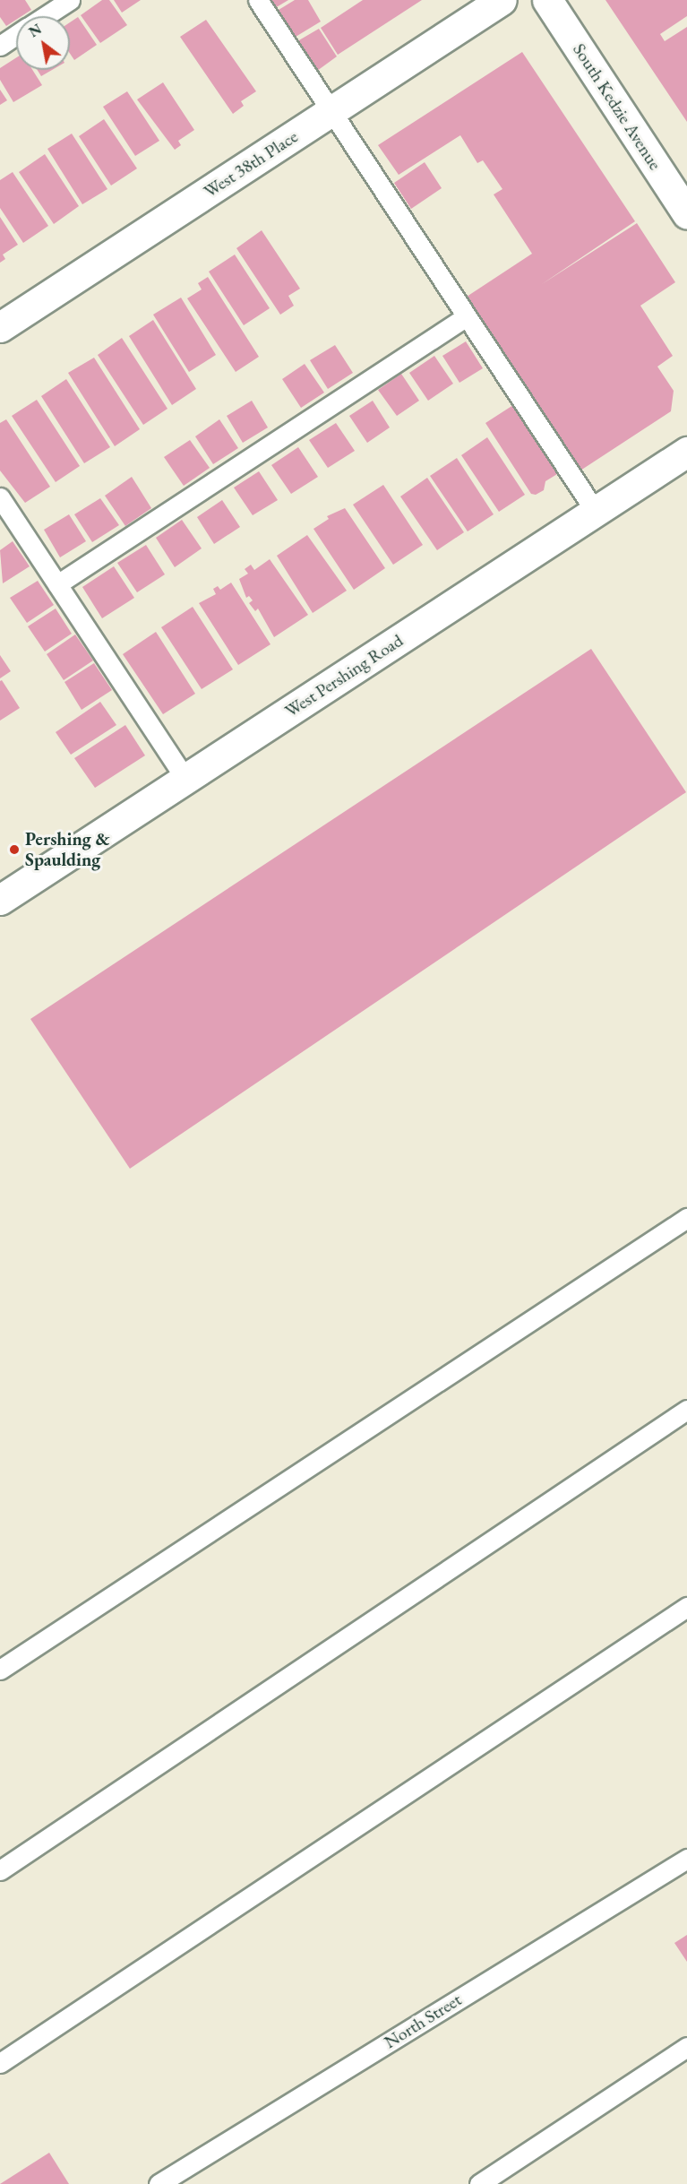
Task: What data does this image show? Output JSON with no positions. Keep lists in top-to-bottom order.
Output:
{
  "streets": {
    "street": ["South Kedzie Avenue", "West 38th Place", "West Pershing Road"],
    "lane": ["North Street"]
  },
  "places": ["Pershing & Spaulding"],
  "north": "top left"
}
